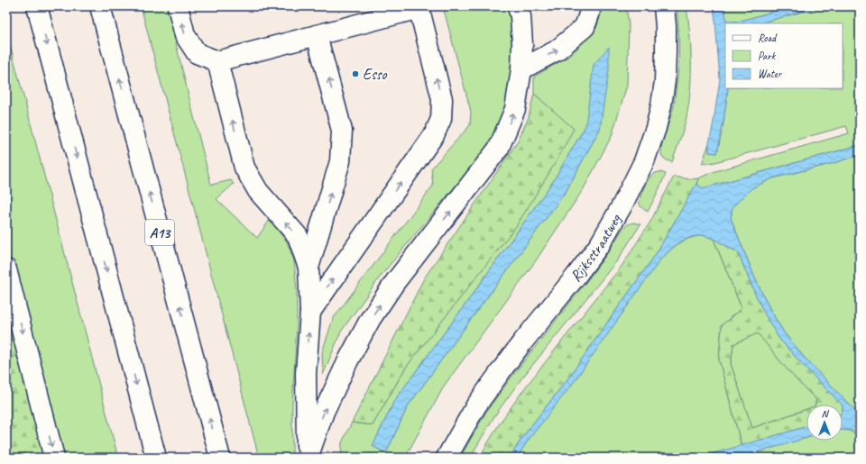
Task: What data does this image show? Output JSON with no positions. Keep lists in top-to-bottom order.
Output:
{
  "streets": {
    "main road": ["A13", "Rijksstraatweg"]
  },
  "places": ["Esso"],
  "legend": ["Road", "Park", "Water"],
  "north": "top"
}
